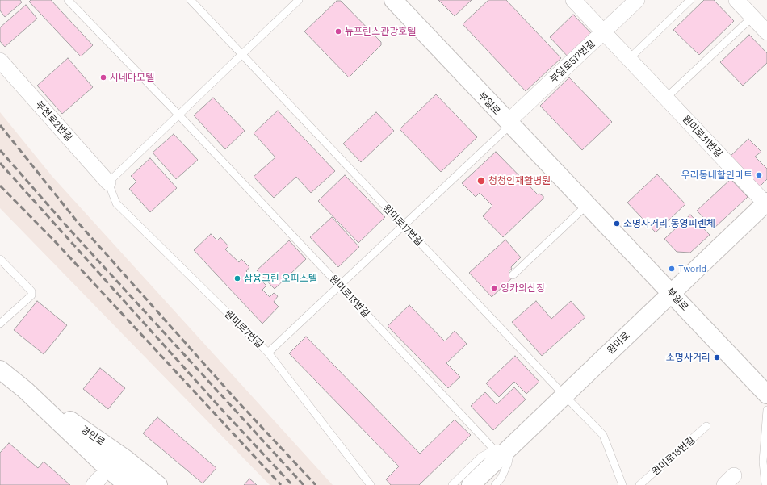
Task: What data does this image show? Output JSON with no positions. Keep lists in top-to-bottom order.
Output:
{
  "streets": {
    "street": [
      "부일로517번길",
      "부일로",
      "부천로2번길",
      "원미로31번길",
      "원미로",
      "경인로"
    ],
    "lane": [
      "원미로17번길",
      "원미로13번길",
      "원미로7번길",
      "원미로18번길"
    ]
  },
  "crossings": [
    ["부일로517번길", "부일로"],
    ["부일로517번길", "원미로31번길"],
    ["부일로", "원미로"],
    ["부천로2번길", "원미로7번길"],
    ["원미로31번길", "원미로"],
    ["원미로17번길", "원미로"],
    ["원미로13번길", "원미로"]
  ],
  "places": [
    "뉴프린스관광호텔",
    "시네마모텔",
    "우리동네할인마트",
    "청청인재활병원",
    "소명사거리.동영피렌체",
    "Tworld",
    "삼융그린 오피스텔",
    "잉카의산장",
    "소명사거리"
  ]
}
